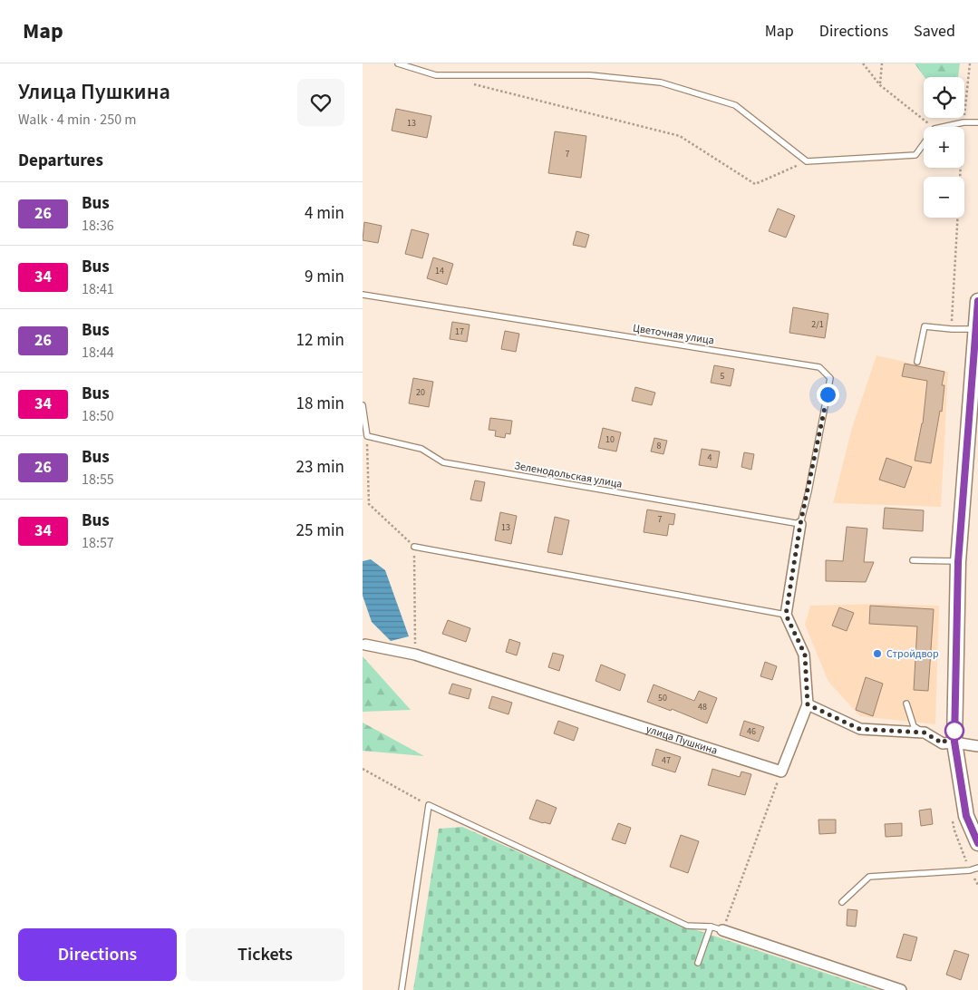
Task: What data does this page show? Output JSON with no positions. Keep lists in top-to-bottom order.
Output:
{
  "streets": {
    "street": ["улица Пушкина"],
    "lane": ["Цветочная улица", "Зеленодольская улица"]
  },
  "crossings": [
    ["Цветочная улица", "Зеленодольская улица"]
  ],
  "places": ["Стройдвор"],
  "lines": ["bus line 26"],
  "house_numbers": [
    "13",
    "7",
    "14",
    "2/1",
    "17",
    "5",
    "20",
    "10",
    "8",
    "4",
    "7",
    "13",
    "50",
    "48",
    "46",
    "47"
  ],
  "page": {
    "header": "Map",
    "nav": ["Map", "Directions", "Saved"],
    "heading": [
      ["Улица Пушкина", "Walk · 4 min · 250 m"],
      "Departures"
    ],
    "map_buttons": ["+", "−"],
    "list": [
      {
        "mark": "26",
        "name": "Bus",
        "note": "18:36",
        "value": "4 min"
      },
      {
        "mark": "34",
        "name": "Bus",
        "note": "18:41",
        "value": "9 min"
      },
      {
        "mark": "26",
        "name": "Bus",
        "note": "18:44",
        "value": "12 min"
      },
      {
        "mark": "34",
        "name": "Bus",
        "note": "18:50",
        "value": "18 min"
      },
      {
        "mark": "26",
        "name": "Bus",
        "note": "18:55",
        "value": "23 min"
      },
      {
        "mark": "34",
        "name": "Bus",
        "note": "18:57",
        "value": "25 min"
      }
    ],
    "buttons": ["Directions", "Tickets"]
  }
}
